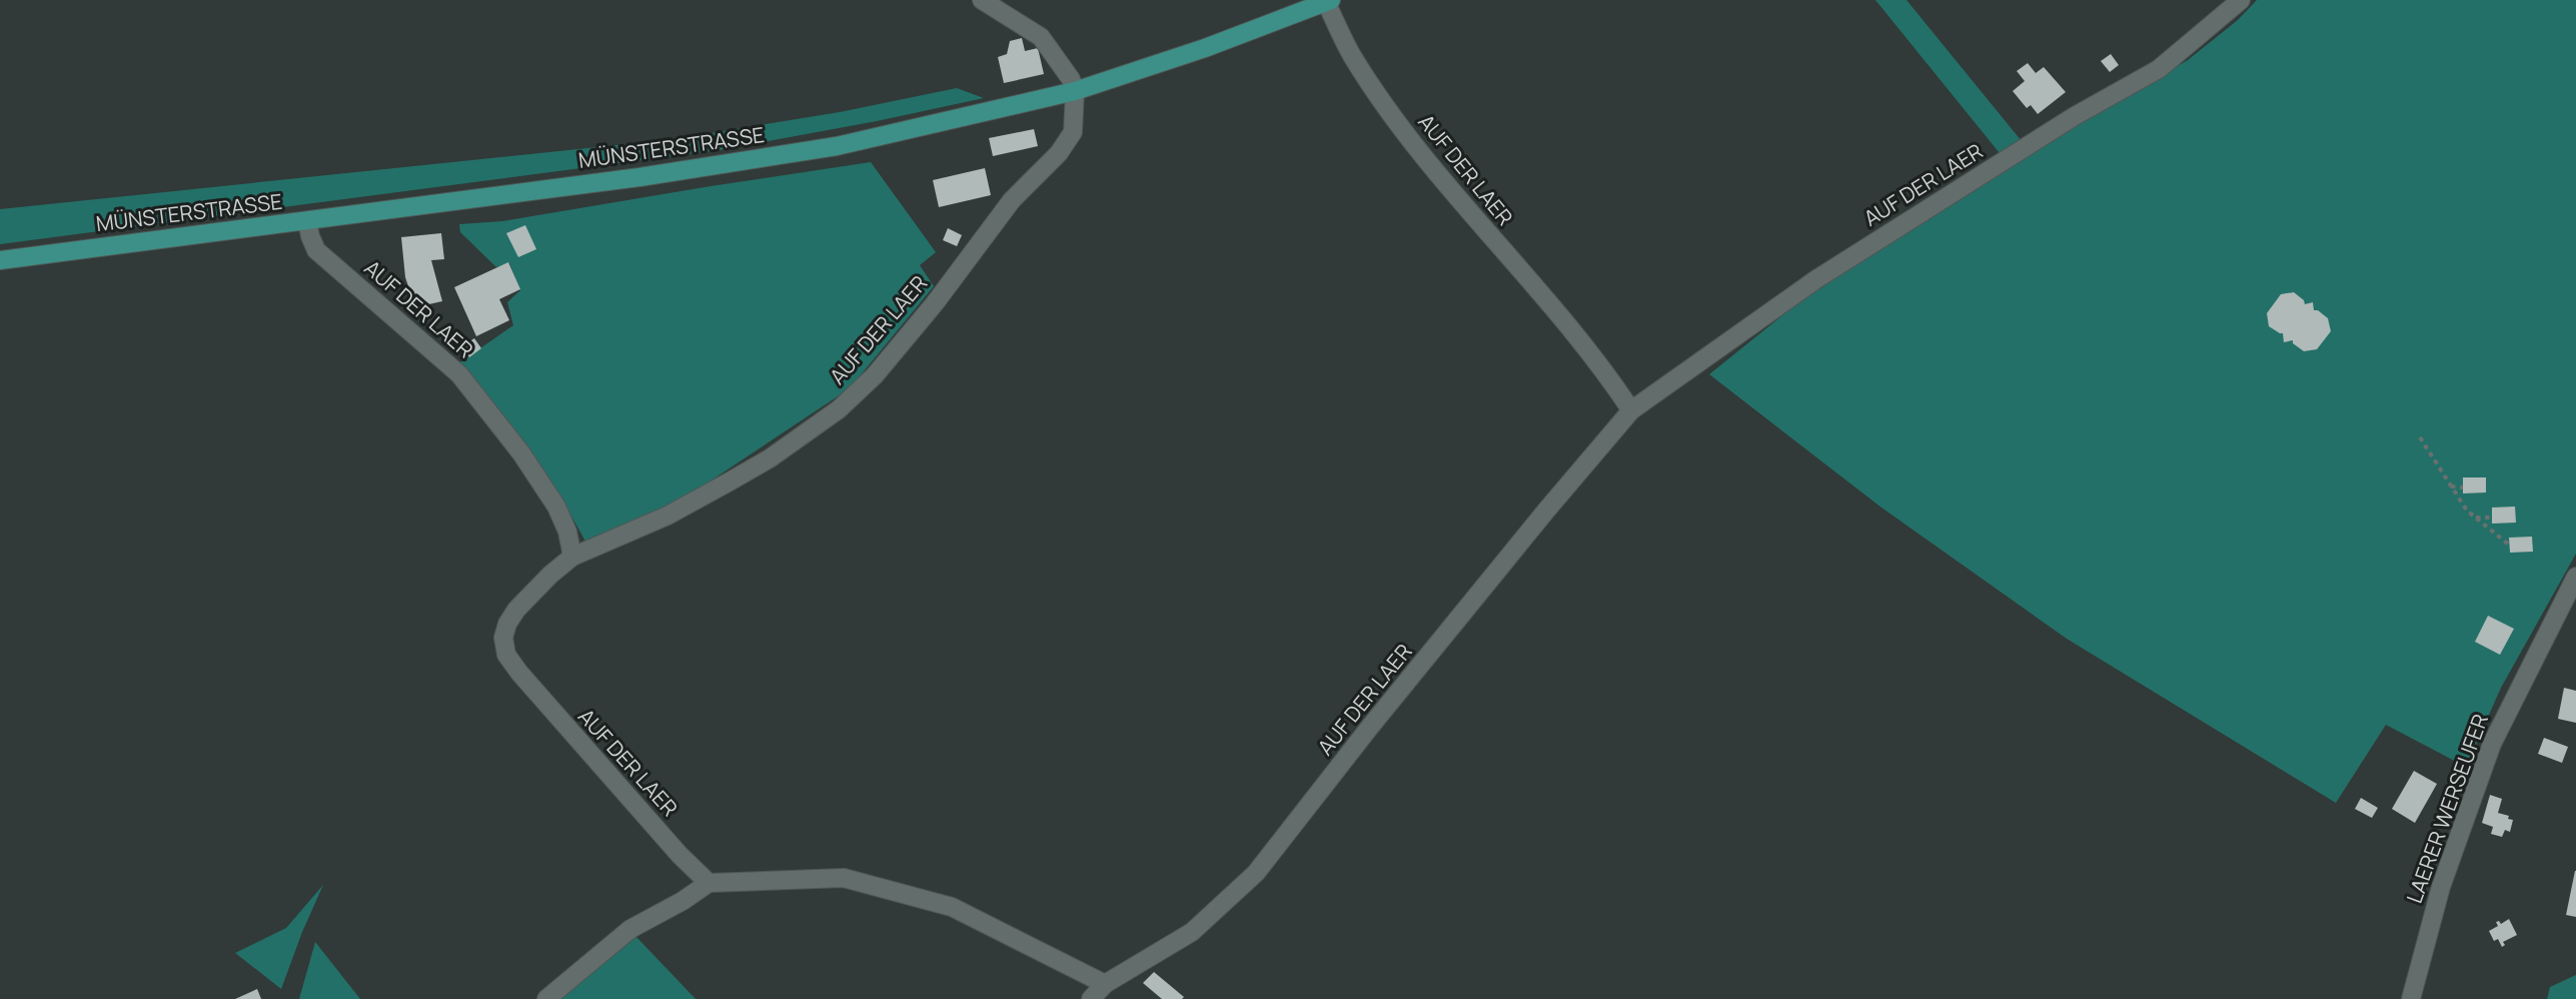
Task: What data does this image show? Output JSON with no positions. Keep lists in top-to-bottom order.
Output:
{
  "streets": {
    "main road": ["MÜNSTERSTRASSE"],
    "street": ["AUF DER LAER", "LAERER WERSEUFER"]
  },
  "crossings": [
    ["MÜNSTERSTRASSE", "AUF DER LAER"]
  ]
}
